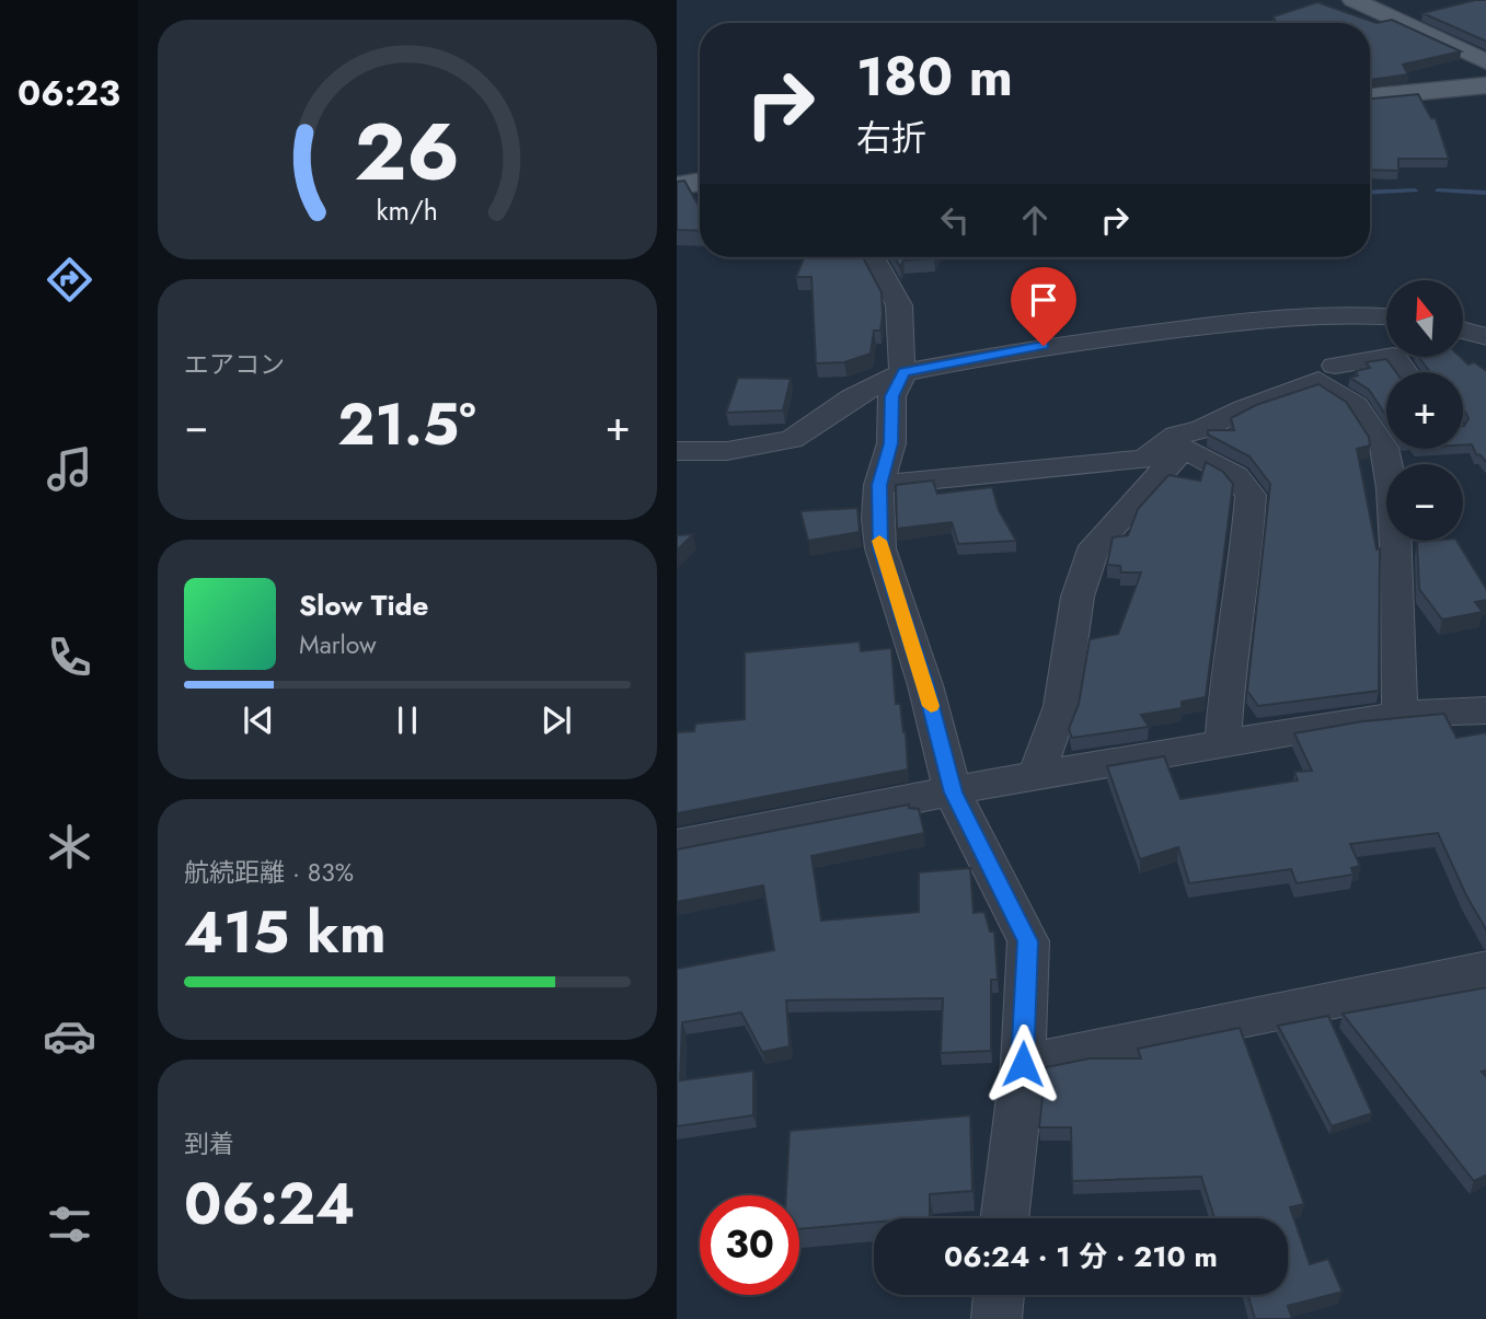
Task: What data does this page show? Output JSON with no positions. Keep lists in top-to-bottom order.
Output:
{
  "north": "top",
  "page": {
    "tabs": "06:23",
    "turn": ["180 m", "右折"],
    "tile": [
      "エアコン",
      ["航続距離 · 83%", "415 km"],
      ["到着", "06:24"]
    ],
    "map_buttons": ["+", "−"],
    "heat": ["−", "21.5°", "+"],
    "song": ["Slow Tide", "Marlow"],
    "limit": "30",
    "trip": "06:24 · 1 分 · 210 m",
    "gauge": ["26", "km/h"]
  }
}
